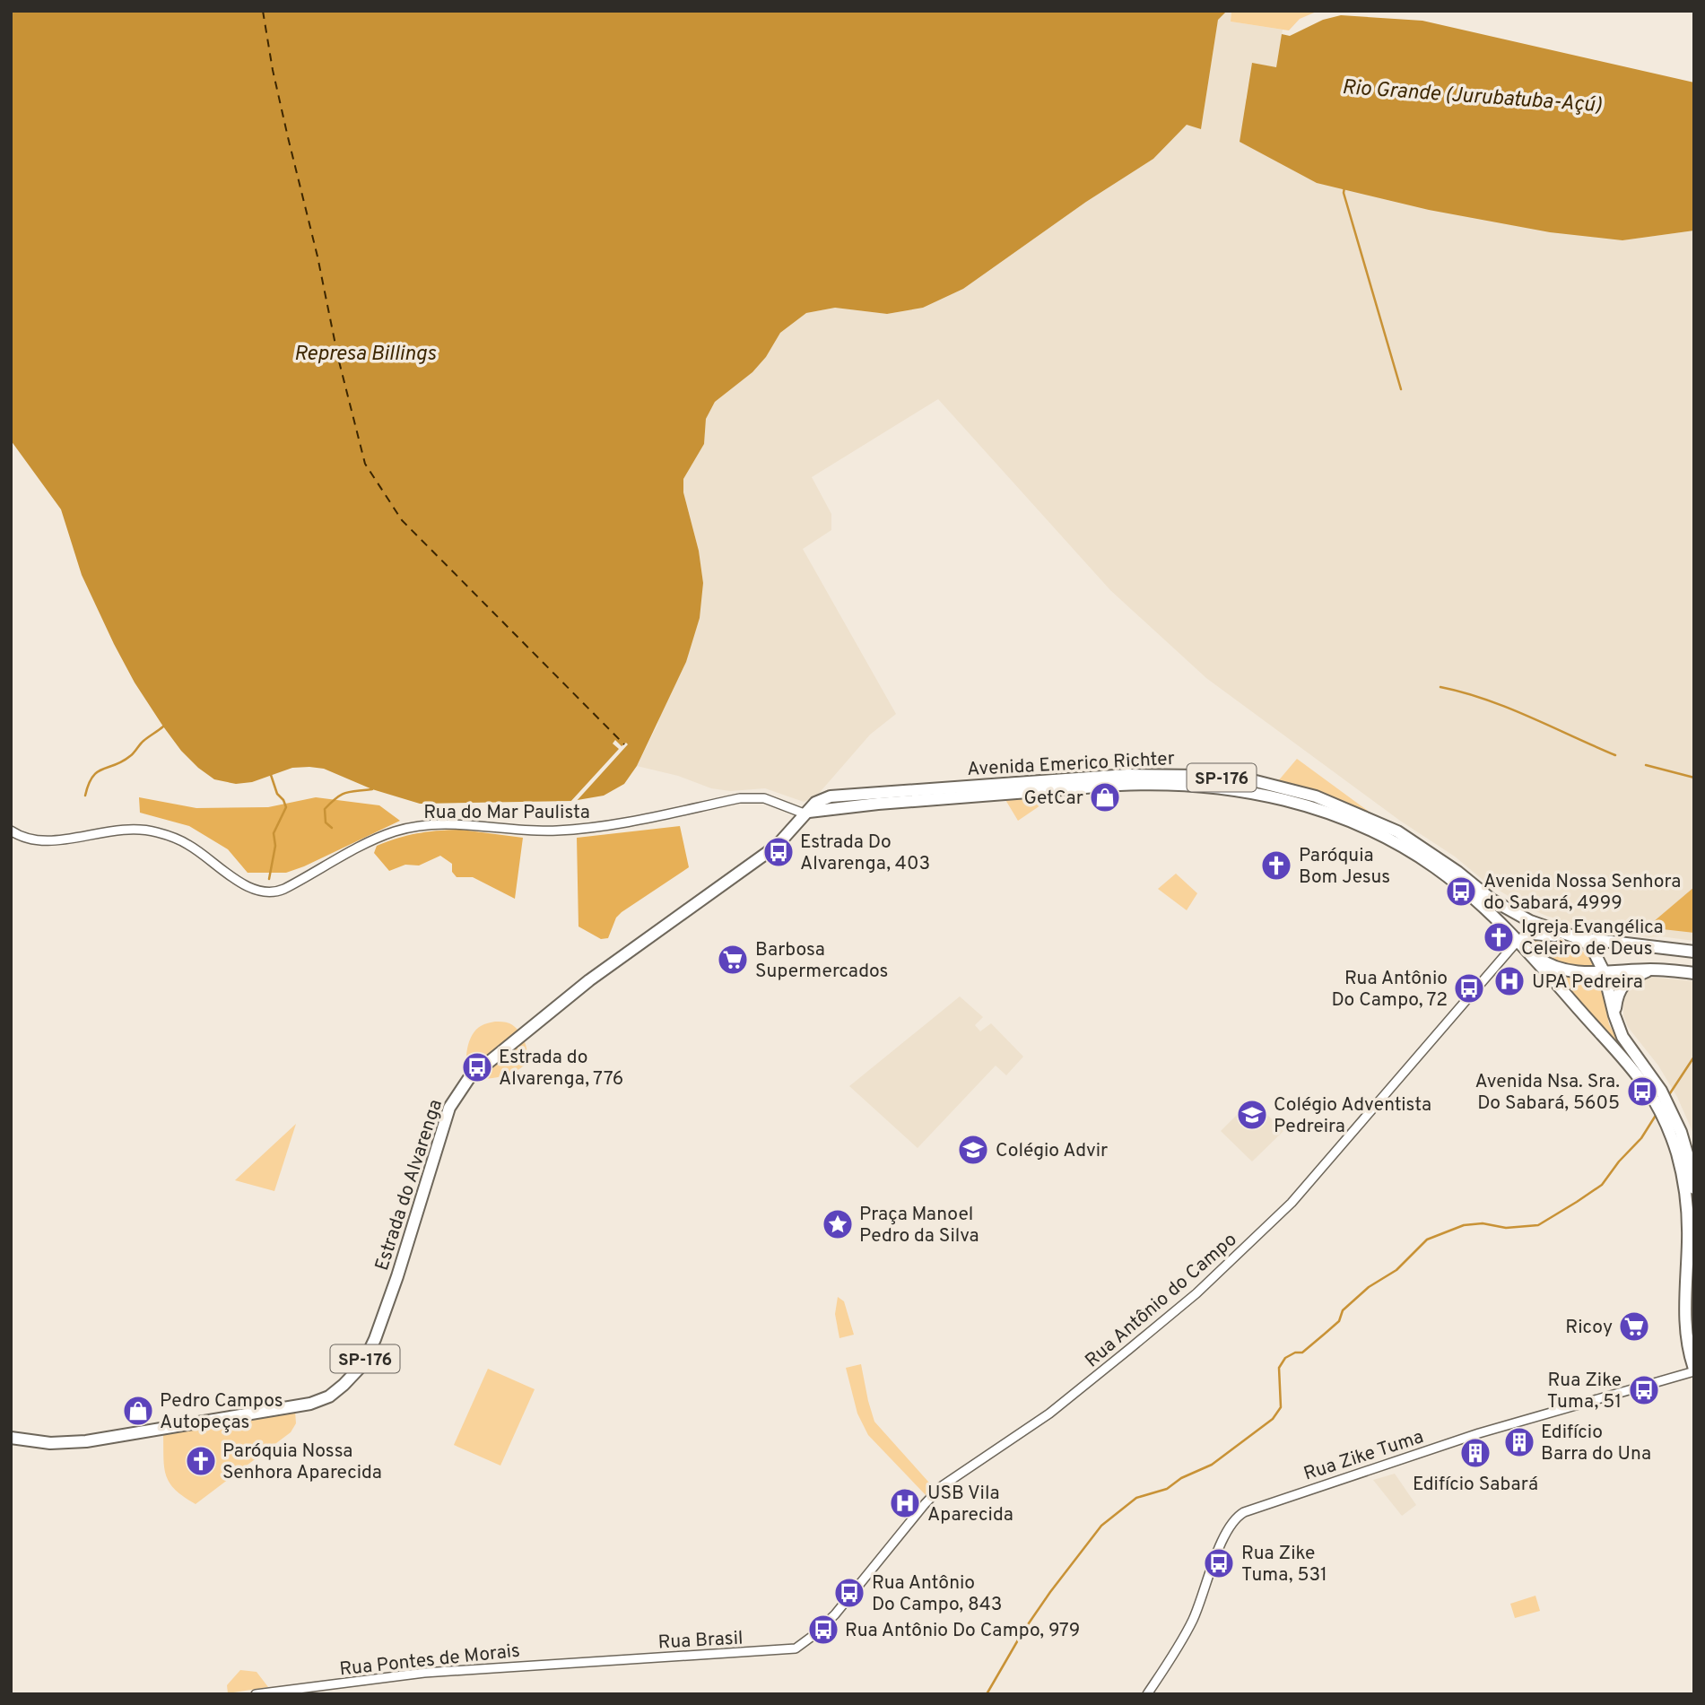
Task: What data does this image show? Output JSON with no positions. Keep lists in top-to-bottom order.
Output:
{
  "streets": {
    "main road": ["Avenida Emerico Richter", "SP-176", "Estrada do Alvarenga"],
    "street": [
      "Rua do Mar Paulista",
      "Rua Antônio do Campo",
      "Rua Zike Tuma",
      "Rua Brasil",
      "Rua Pontes de Morais"
    ]
  },
  "crossings": [
    ["Avenida Emerico Richter", "Rua do Mar Paulista"],
    ["Avenida Emerico Richter", "Estrada do Alvarenga"],
    ["Avenida Emerico Richter", "Rua Antônio do Campo"],
    ["Rua do Mar Paulista", "Estrada do Alvarenga"],
    ["Rua Antônio do Campo", "Rua Brasil"],
    ["Rua Brasil", "Rua Pontes de Morais"]
  ],
  "water": ["Rio Grande (Jurubatuba-Açú)", "Represa Billings"],
  "places": {
    "shop": ["GetCar", "Pedro Campos Autopeças"],
    "bus stop": [
      "Estrada Do Alvarenga, 403",
      "Avenida Nossa Senhora do Sabará, 4999",
      "Rua Antônio Do Campo, 72",
      "Estrada do Alvarenga, 776",
      "Avenida Nsa. Sra. Do Sabará, 5605",
      "Rua Zike Tuma, 51",
      "Rua Zike Tuma, 531",
      "Rua Antônio Do Campo, 843",
      "Rua Antônio Do Campo, 979"
    ],
    "church": ["Paróquia Bom Jesus", "Igreja Evangélica Celeiro de Deus", "Paróquia Nossa Senhora Aparecida"],
    "supermarket": ["Barbosa Supermercados", "Ricoy"],
    "hospital": ["UPA Pedreira", "USB Vila Aparecida"],
    "school or university": ["Colégio Adventista Pedreira", "Colégio Advir"],
    "place": ["Praça Manoel Pedro da Silva"],
    "building": ["Edifício Barra do Una", "Edifício Sabará"]
  }
}
